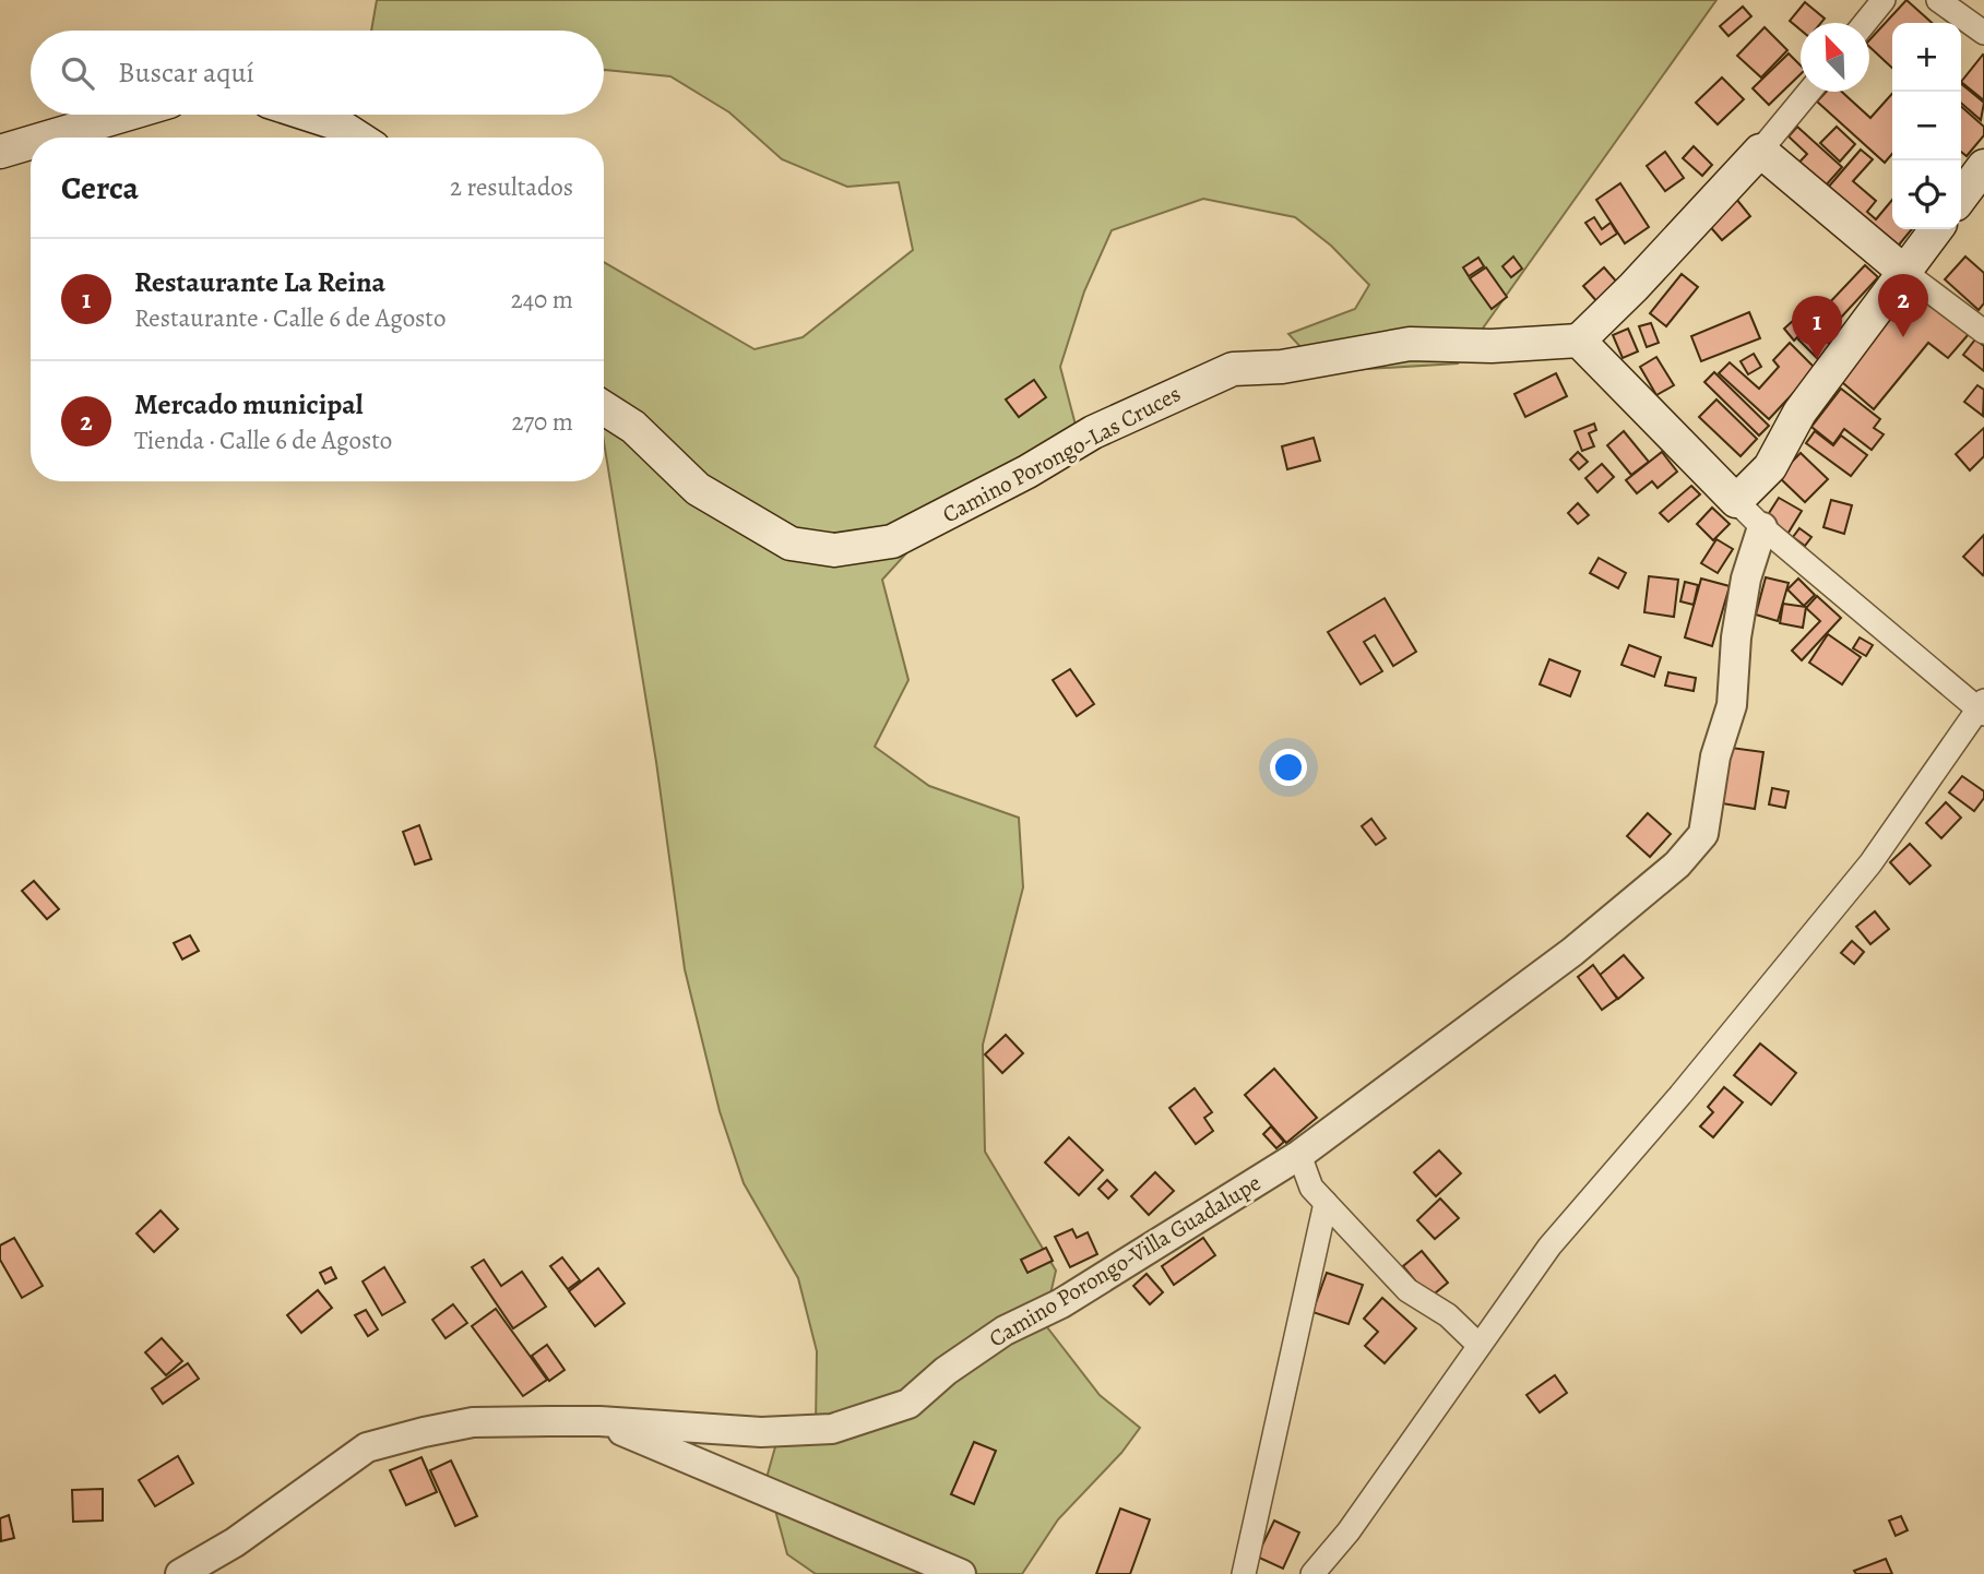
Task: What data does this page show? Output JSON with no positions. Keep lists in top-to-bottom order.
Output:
{
  "streets": {
    "main road": ["Camino Porongo-Las Cruces"],
    "street": ["Camino Porongo-Villa Guadalupe"]
  },
  "north": "top left",
  "page": {
    "map_buttons": ["+", "−"],
    "search": "Buscar aquí",
    "heading": ["Cerca", "2 resultados"],
    "list": [
      {
        "mark": "1",
        "name": "Restaurante La Reina",
        "note": "Restaurante · Calle 6 de Agosto",
        "value": "240 m"
      },
      {
        "mark": "2",
        "name": "Mercado municipal",
        "note": "Tienda · Calle 6 de Agosto",
        "value": "270 m"
      }
    ],
    "pins": ["2", "1"]
  }
}
